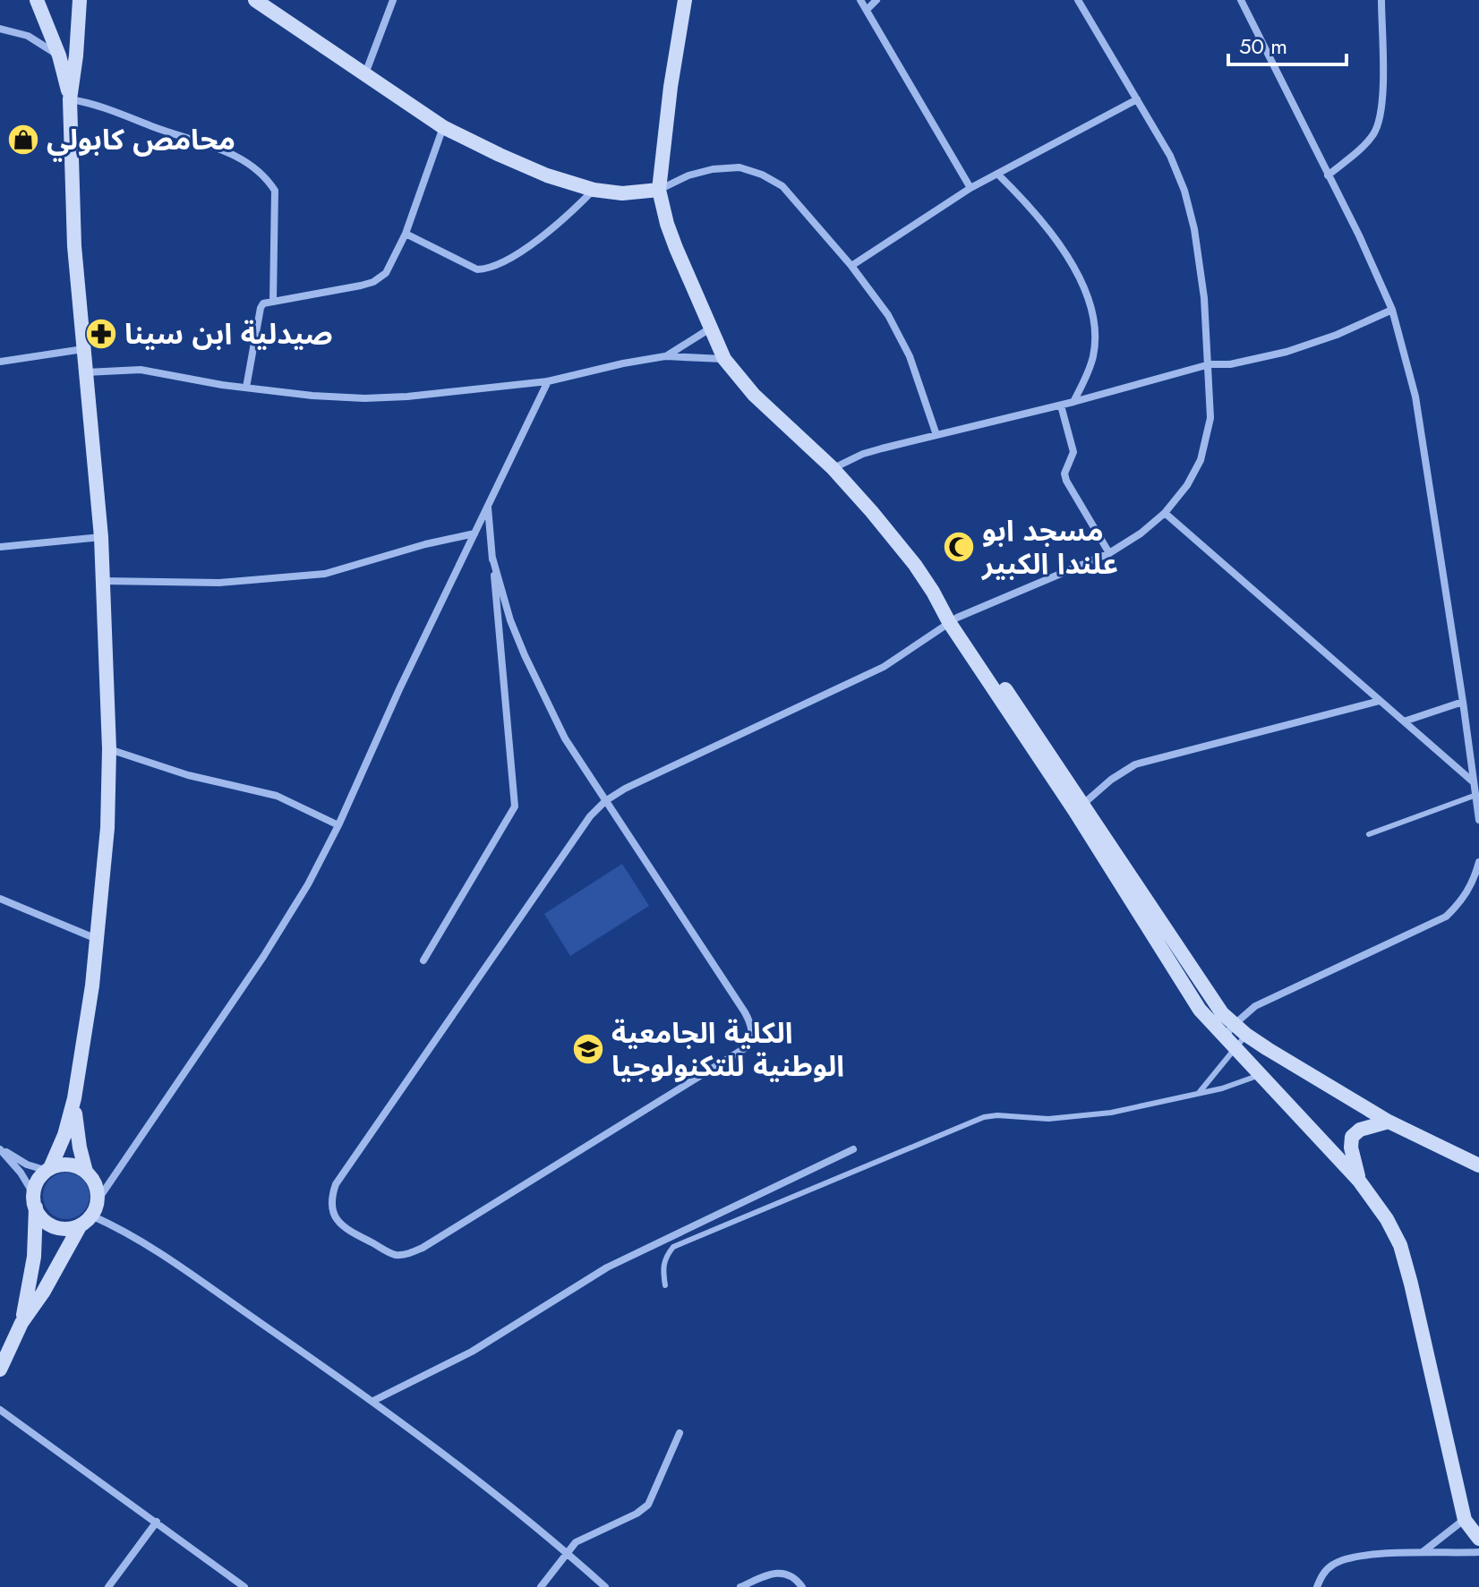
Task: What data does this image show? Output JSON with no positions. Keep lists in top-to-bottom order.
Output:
{
  "places": {
    "shop": ["محامص كابولي"],
    "pharmacy": ["صيدلية ابن سينا"],
    "mosque": ["مسجد ابو علندا الكبير"],
    "school or university": ["الكلية الجامعية الوطنية للتكنولوجيا"]
  },
  "scale_bar": "50 m"
}
